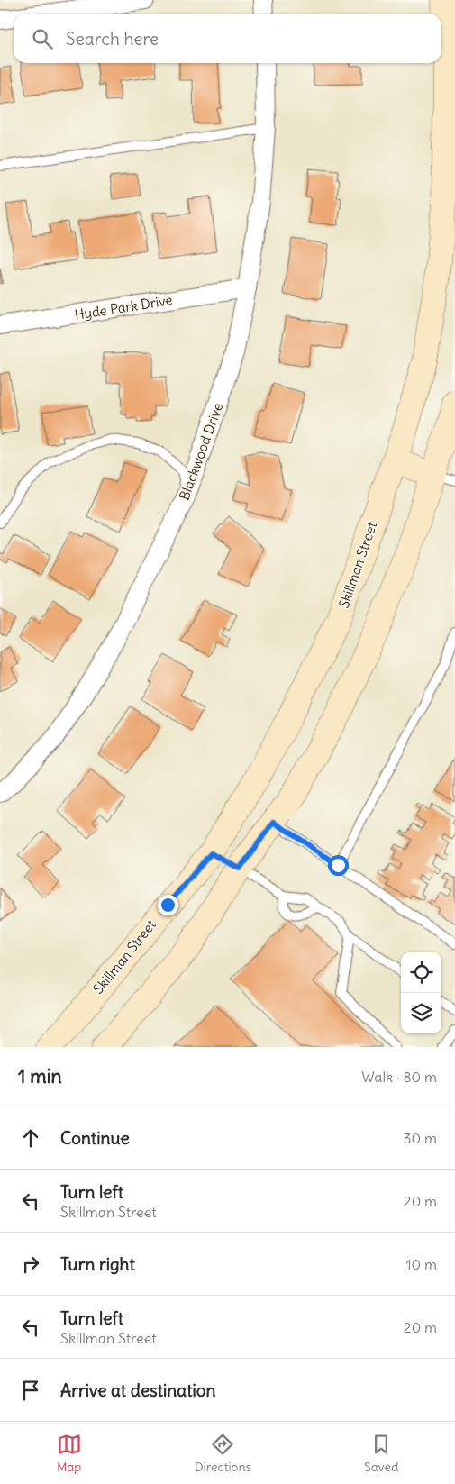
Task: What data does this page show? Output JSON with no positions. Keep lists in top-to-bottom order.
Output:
{
  "streets": {
    "main road": ["Skillman Street"],
    "street": ["Hyde Park Drive", "Blackwood Drive"]
  },
  "crossings": [
    ["Hyde Park Drive", "Blackwood Drive"]
  ],
  "page": {
    "search": "Search here",
    "heading": ["1 min", "Walk · 80 m"],
    "list": [
      ["Continue", "30 m"],
      ["Turn left", "Skillman Street", "20 m"],
      ["Turn right", "10 m"],
      ["Turn left", "Skillman Street", "20 m"],
      "Arrive at destination"
    ],
    "nav": ["Map", "Directions", "Saved"]
  }
}
